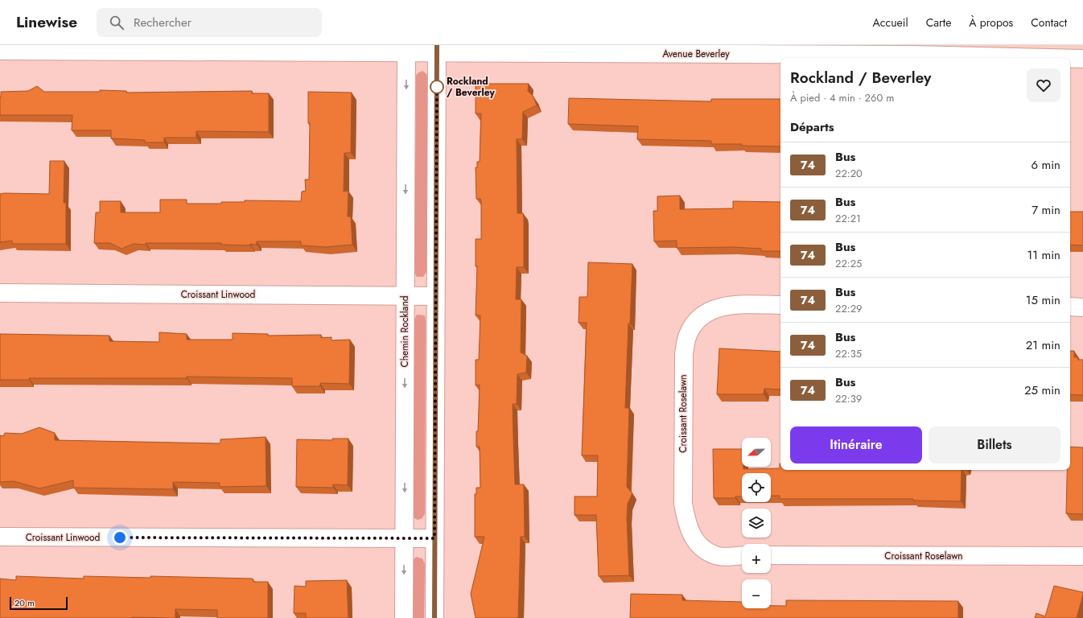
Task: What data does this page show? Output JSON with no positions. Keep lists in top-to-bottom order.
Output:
{
  "streets": {
    "street": [
      "Avenue Beverley",
      "Croissant Linwood",
      "Chemin Rockland",
      "Croissant Roselawn"
    ]
  },
  "crossings": [
    ["Avenue Beverley", "Chemin Rockland"],
    ["Croissant Linwood", "Chemin Rockland"]
  ],
  "places": ["Rockland / Beverley"],
  "lines": ["bus line 74"],
  "scale_bar": "20 m",
  "north": "left",
  "page": {
    "header": "Linewise",
    "search": "Rechercher",
    "nav": [
      "Accueil",
      "Carte",
      "À propos",
      "Contact"
    ],
    "heading": [
      ["Rockland / Beverley", "À pied · 4 min · 260 m"],
      "Départs"
    ],
    "list": [
      {
        "mark": "74",
        "name": "Bus",
        "note": "22:20",
        "value": "6 min"
      },
      {
        "mark": "74",
        "name": "Bus",
        "note": "22:21",
        "value": "7 min"
      },
      {
        "mark": "74",
        "name": "Bus",
        "note": "22:25",
        "value": "11 min"
      },
      {
        "mark": "74",
        "name": "Bus",
        "note": "22:29",
        "value": "15 min"
      },
      {
        "mark": "74",
        "name": "Bus",
        "note": "22:35",
        "value": "21 min"
      },
      {
        "mark": "74",
        "name": "Bus",
        "note": "22:39",
        "value": "25 min"
      }
    ],
    "buttons": ["Itinéraire", "Billets"],
    "map_buttons": ["+", "−"],
    "scale": "20 m"
  }
}
